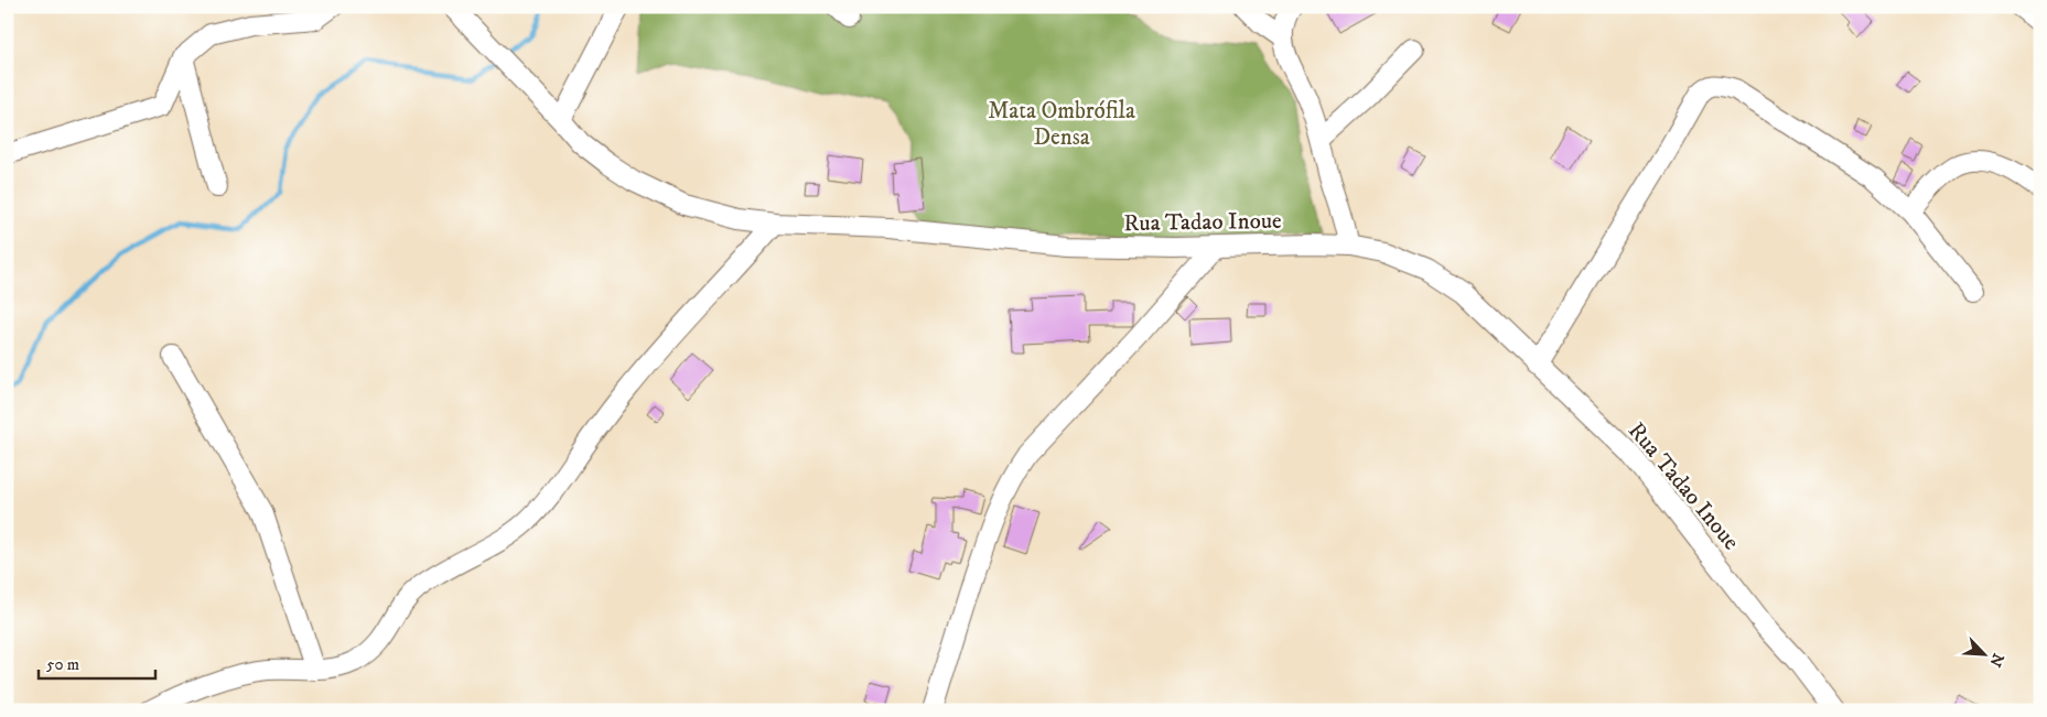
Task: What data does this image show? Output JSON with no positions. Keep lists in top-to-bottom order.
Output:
{
  "streets": {
    "street": ["Rua Tadao Inoue"]
  },
  "parks": ["Mata Ombrófila Densa"],
  "scale_bar": "50 m",
  "north": "bottom right"
}
